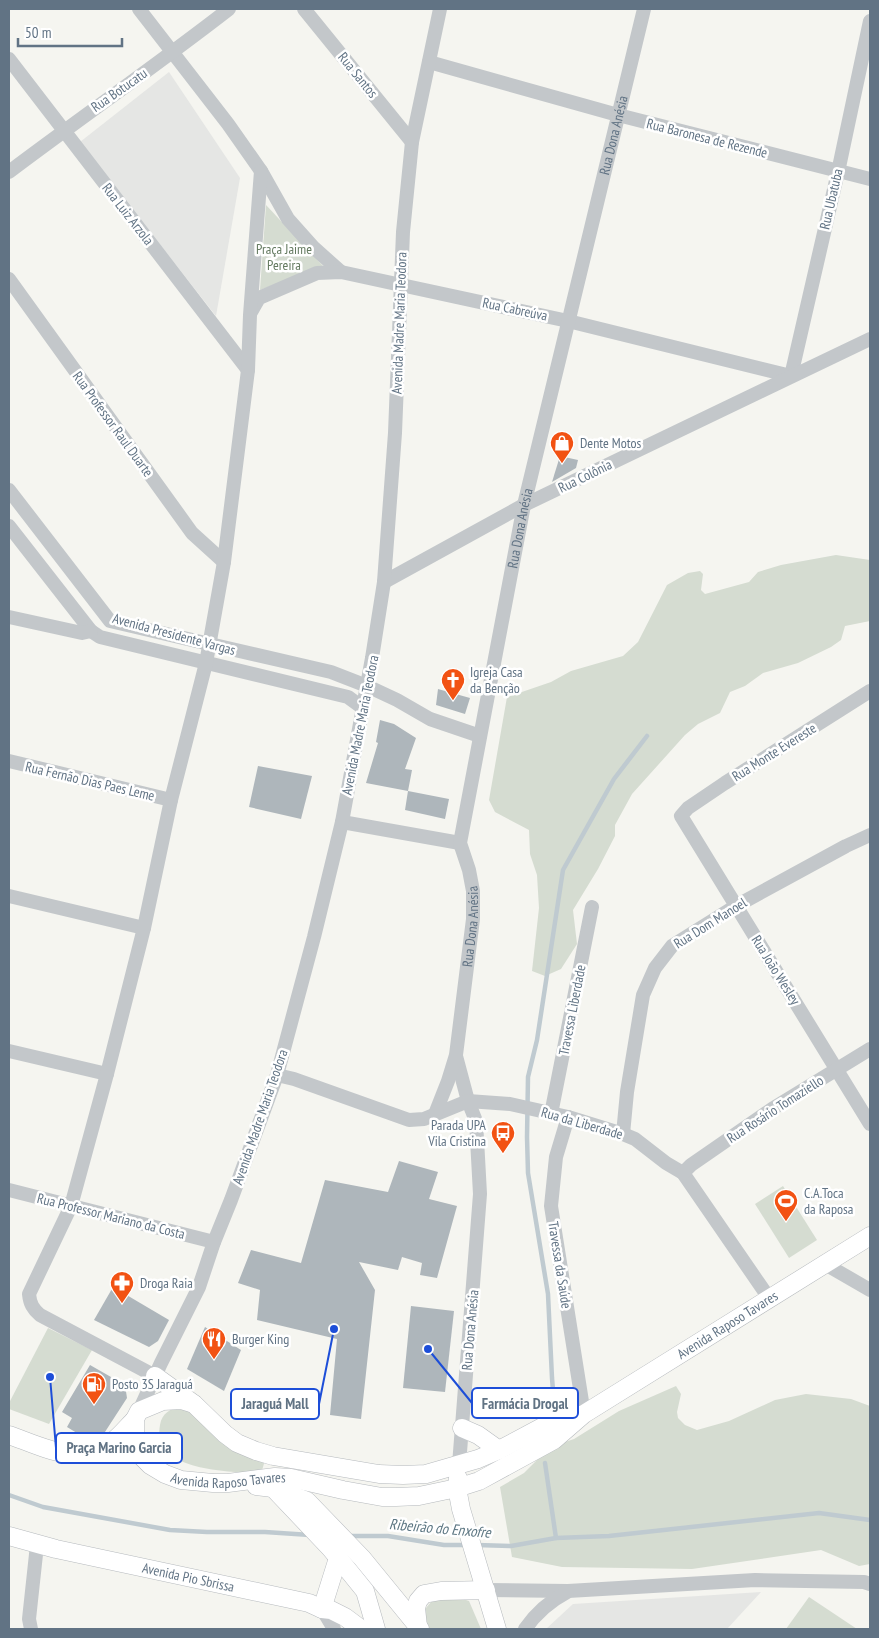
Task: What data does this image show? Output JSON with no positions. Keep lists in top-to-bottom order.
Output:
{
  "streets": {
    "main road": ["Rua Dona Anésia", "Avenida Raposo Tavares", "Avenida Pio Sbrissa"],
    "street": [
      "Rua Santos",
      "Rua Botucatu",
      "Rua Baronesa de Rezende",
      "Rua Ubatuba",
      "Rua Luiz Arzola",
      "Rua Cabreúva",
      "Avenida Madre Maria Teodora",
      "Rua Professor Raul Duarte",
      "Rua Colônia",
      "Avenida Presidente Vargas",
      "Rua Monte Evereste",
      "Rua Fernão Dias Paes Leme",
      "Rua Dom Manoel",
      "Rua João Wesley",
      "Travessa Liberdade",
      "Rua Rosário Tomaziello",
      "Rua da Liberdade",
      "Rua Professor Mariano da Costa",
      "Travessa da Saúde"
    ]
  },
  "crossings": [
    ["Rua Santos", "Avenida Madre Maria Teodora"],
    ["Rua Botucatu", "Rua Luiz Arzola"],
    ["Rua Dona Anésia", "Rua Baronesa de Rezende"],
    ["Rua Dona Anésia", "Rua Cabreúva"],
    ["Rua Dona Anésia", "Rua Colônia"],
    ["Rua Dona Anésia", "Avenida Presidente Vargas"],
    ["Rua Dona Anésia", "Rua da Liberdade"],
    ["Rua Dona Anésia", "Avenida Raposo Tavares"],
    ["Rua Baronesa de Rezende", "Rua Ubatuba"],
    ["Rua Baronesa de Rezende", "Avenida Madre Maria Teodora"],
    ["Rua Ubatuba", "Rua Cabreúva"],
    ["Rua Ubatuba", "Rua Colônia"],
    ["Rua Cabreúva", "Avenida Madre Maria Teodora"],
    ["Rua Cabreúva", "Rua Colônia"],
    ["Avenida Madre Maria Teodora", "Rua Colônia"],
    ["Avenida Madre Maria Teodora", "Avenida Presidente Vargas"],
    ["Avenida Madre Maria Teodora", "Rua Professor Mariano da Costa"],
    ["Avenida Madre Maria Teodora", "Avenida Raposo Tavares"],
    ["Rua Monte Evereste", "Rua João Wesley"],
    ["Rua Dom Manoel", "Rua João Wesley"],
    ["Rua Dom Manoel", "Rua da Liberdade"],
    ["Rua João Wesley", "Rua Rosário Tomaziello"],
    ["Travessa Liberdade", "Rua da Liberdade"],
    ["Rua Rosário Tomaziello", "Rua da Liberdade"],
    ["Rua da Liberdade", "Travessa da Saúde"],
    ["Rua da Liberdade", "Avenida Raposo Tavares"],
    ["Travessa da Saúde", "Avenida Raposo Tavares"]
  ],
  "water": ["Ribeirão do Enxofre"],
  "parks": ["Praça Jaime Pereira"],
  "places": {
    "shop": ["Dente Motos"],
    "church": ["Igreja Casa da Benção"],
    "bus stop": ["Parada UPA Vila Cristina"],
    "sports": ["C.A.Toca da Raposa"],
    "pharmacy": ["Droga Raia"],
    "other": ["Jaraguá Mall", "Farmácia Drogal", "Praça Marino Garcia"],
    "restaurant": ["Burger King"],
    "fuel station": ["Posto 3S Jaraguá"]
  },
  "scale_bar": "50 m"
}
